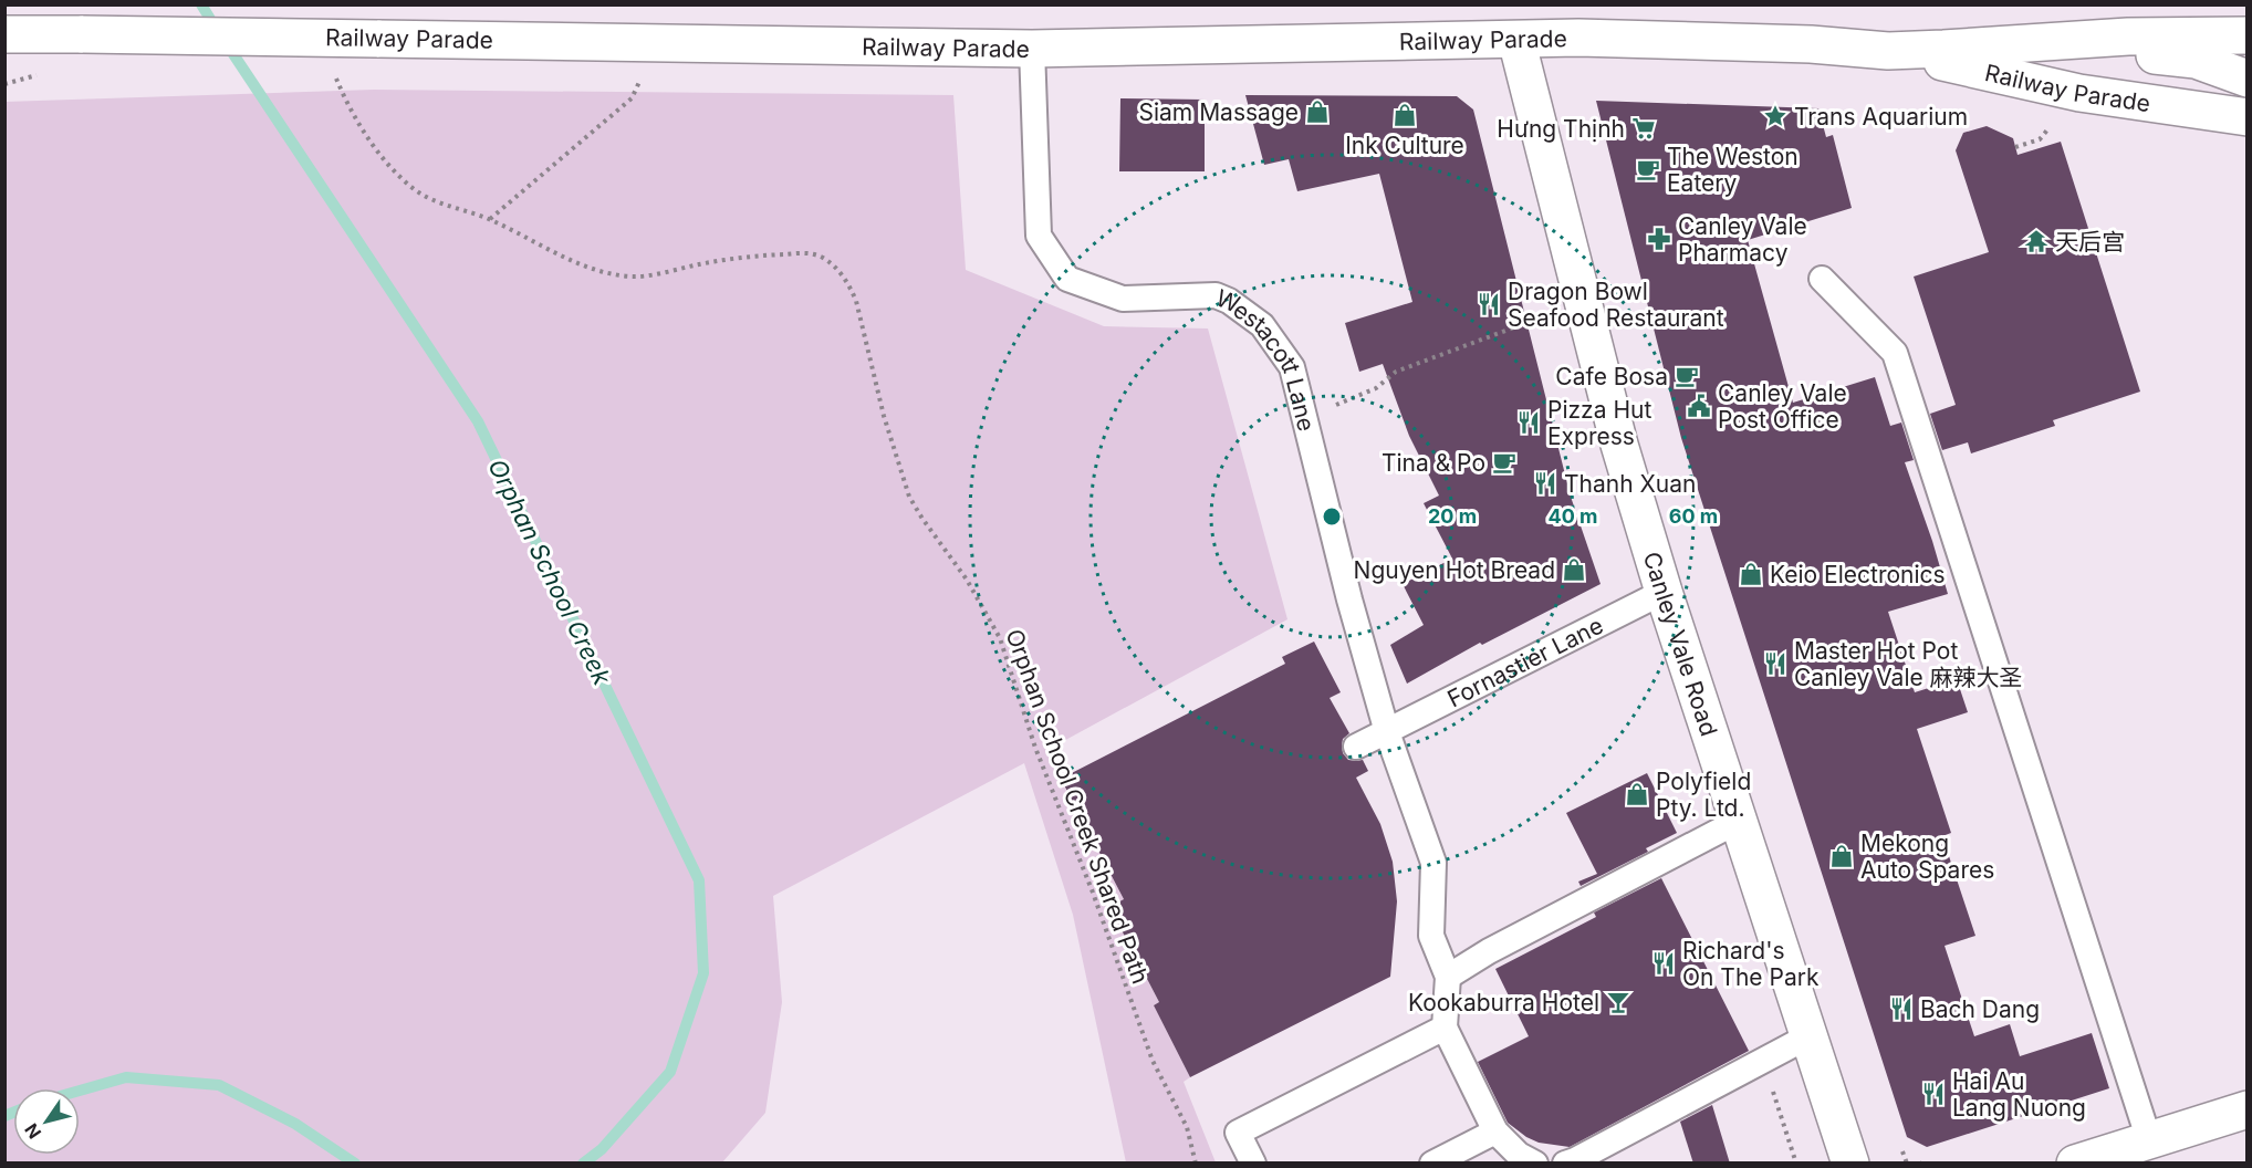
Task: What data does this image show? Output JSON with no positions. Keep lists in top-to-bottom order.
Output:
{
  "streets": {
    "main road": ["Railway Parade", "Canley Vale Road"],
    "lane": ["Westacott Lane", "Fornastier Lane"],
    "path": ["Orphan School Creek Shared Path"]
  },
  "crossings": [
    ["Railway Parade", "Westacott Lane"],
    ["Railway Parade", "Canley Vale Road"],
    ["Westacott Lane", "Fornastier Lane"],
    ["Canley Vale Road", "Fornastier Lane"]
  ],
  "water": ["Orphan School Creek"],
  "places": {
    "shop": [
      "Siam Massage",
      "Ink Culture",
      "Nguyen Hot Bread",
      "Keio Electronics",
      "Polyfield Pty. Ltd.",
      "Mekong Auto Spares"
    ],
    "place": ["Trans Aquarium"],
    "supermarket": ["Hưng Thịnh"],
    "cafe": ["The Weston Eatery", "Cafe Bosa", "Tina & Po"],
    "pharmacy": ["Canley Vale Pharmacy"],
    "temple": ["天后宫"],
    "restaurant": [
      "Dragon Bowl Seafood Restaurant",
      "Pizza Hut Express",
      "Thanh Xuan",
      "Master Hot Pot Canley Vale 麻辣大圣",
      "Richard's On The Park",
      "Bach Dang",
      "Hai Au Lang Nuong"
    ],
    "public building": ["Canley Vale Post Office"],
    "bar": ["Kookaburra Hotel"]
  },
  "north": "bottom left",
  "rings": ["20 m", "40 m", "60 m"]
}
